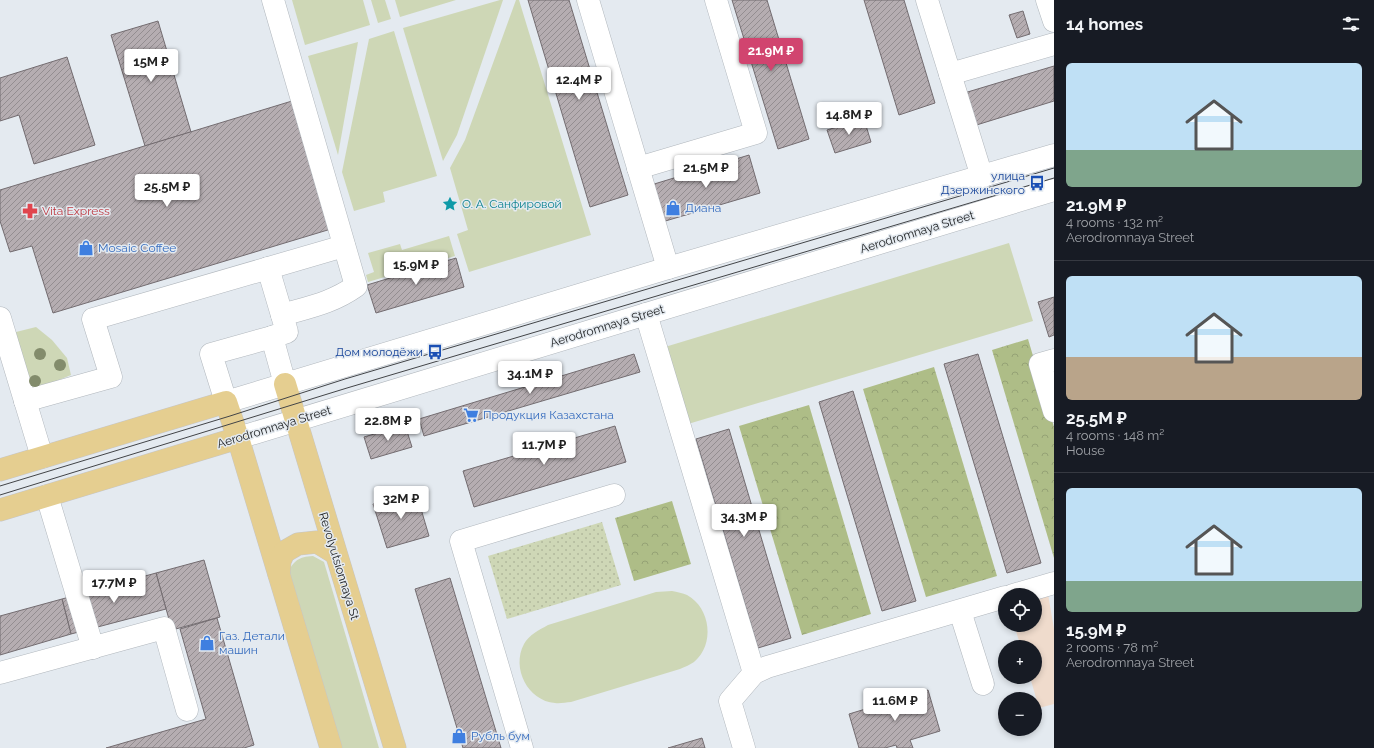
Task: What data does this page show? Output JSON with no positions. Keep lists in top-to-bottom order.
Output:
{
  "streets": {
    "main road": ["Aerodromnaya Street", "Revolyutsionnaya St"]
  },
  "crossings": [
    ["Aerodromnaya Street", "Revolyutsionnaya St"]
  ],
  "places": {
    "bus stop": ["улица Дзержинского", "Дом молодёжи"],
    "place": ["О. А. Санфировой"],
    "shop": [
      "Диана",
      "Mosaic Coffee",
      "Газ. Детали машин",
      "Рубль бум"
    ],
    "pharmacy": ["Vita Express"],
    "supermarket": ["Продукция Казахстана"]
  },
  "page": {
    "heading": "14 homes",
    "price": [
      "21.9M ₽",
      "15M ₽",
      "12.4M ₽",
      "14.8M ₽",
      "21.5M ₽",
      "25.5M ₽",
      "15.9M ₽",
      "34.1M ₽",
      "22.8M ₽",
      "11.7M ₽",
      "32M ₽",
      "34.3M ₽",
      "17.7M ₽",
      "11.6M ₽"
    ],
    "list": [
      {
        "name": "21.9M ₽",
        "note": "4 rooms · 132 m² · Aerodromnaya Street"
      },
      {
        "name": "25.5M ₽",
        "note": "4 rooms · 148 m² · House"
      },
      {
        "name": "15.9M ₽",
        "note": "2 rooms · 78 m² · Aerodromnaya Street"
      }
    ],
    "map_buttons": ["+", "−"]
  }
}
